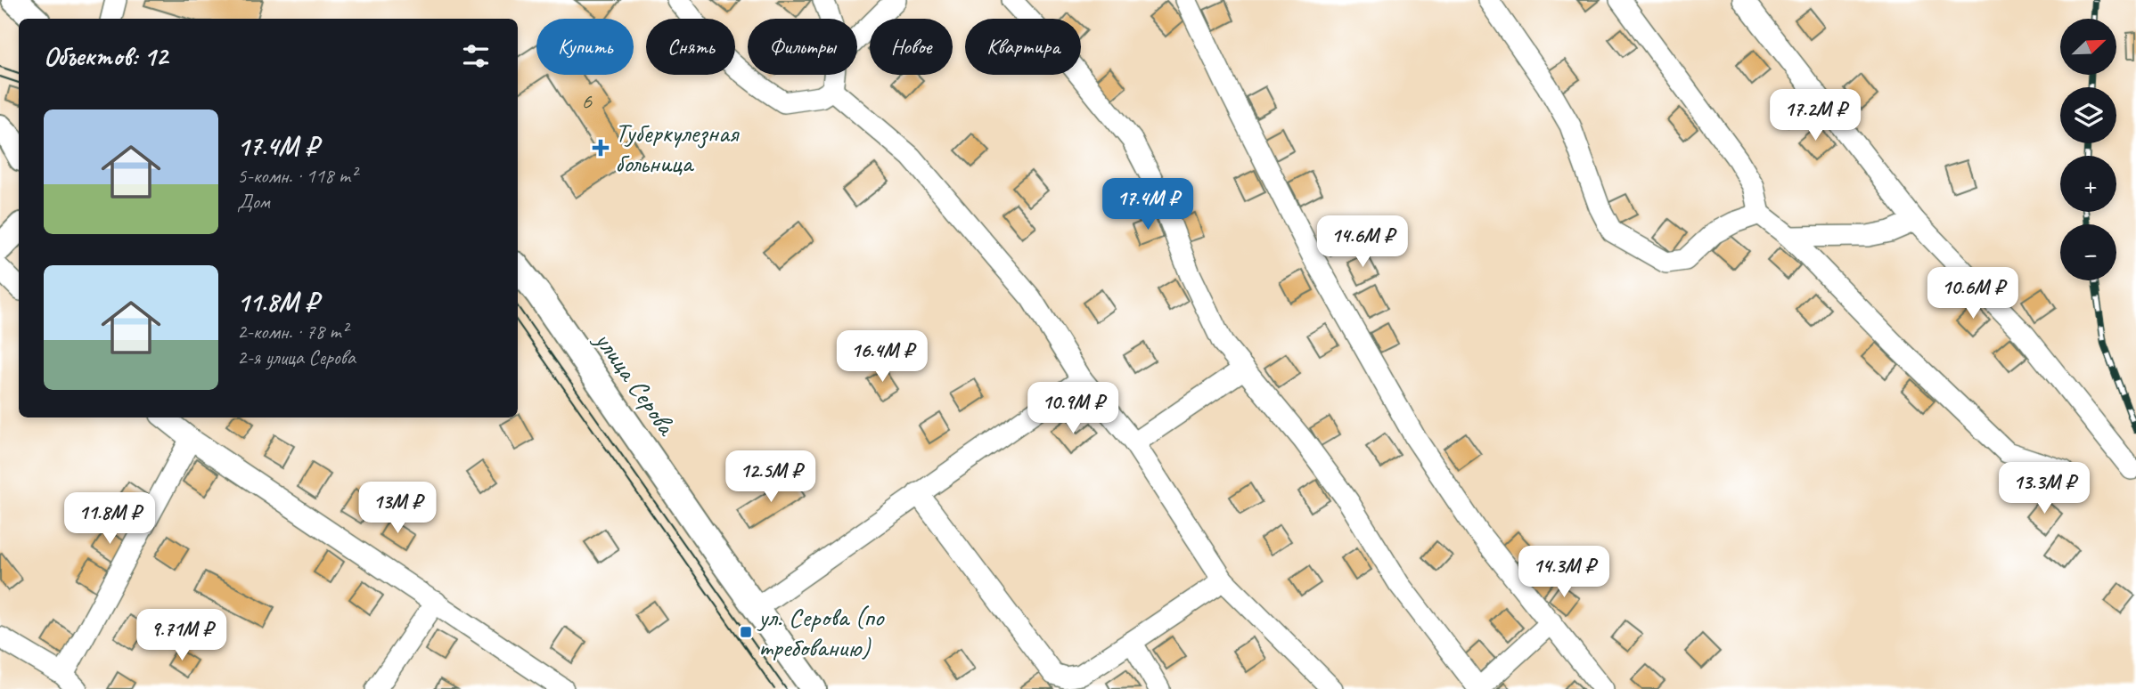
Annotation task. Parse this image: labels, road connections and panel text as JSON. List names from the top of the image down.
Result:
{
  "streets": {
    "main road": ["улица Серова"]
  },
  "places": {
    "health": ["Туберкулезная больница"],
    "transit": ["ул. Серова (по требованию)"]
  },
  "house_numbers": ["6"],
  "north": "top right",
  "page": {
    "map_buttons": ["+", "−"],
    "chip": [
      "Купить",
      "Снять",
      "Фильтры",
      "Новое",
      "Квартира"
    ],
    "heading": "Объектов: 12",
    "price": [
      "17.2M ₽",
      "17.4M ₽",
      "14.6M ₽",
      "10.6M ₽",
      "16.4M ₽",
      "10.9M ₽",
      "12.5M ₽",
      "13.3M ₽",
      "13M ₽",
      "11.8M ₽",
      "14.3M ₽",
      "9.71M ₽"
    ],
    "list": [
      {
        "name": "17.4M ₽",
        "note": "5-комн. · 118 m² · Дом"
      },
      {
        "name": "11.8M ₽",
        "note": "2-комн. · 78 m² · 2-я улица Серова"
      }
    ]
  }
}
